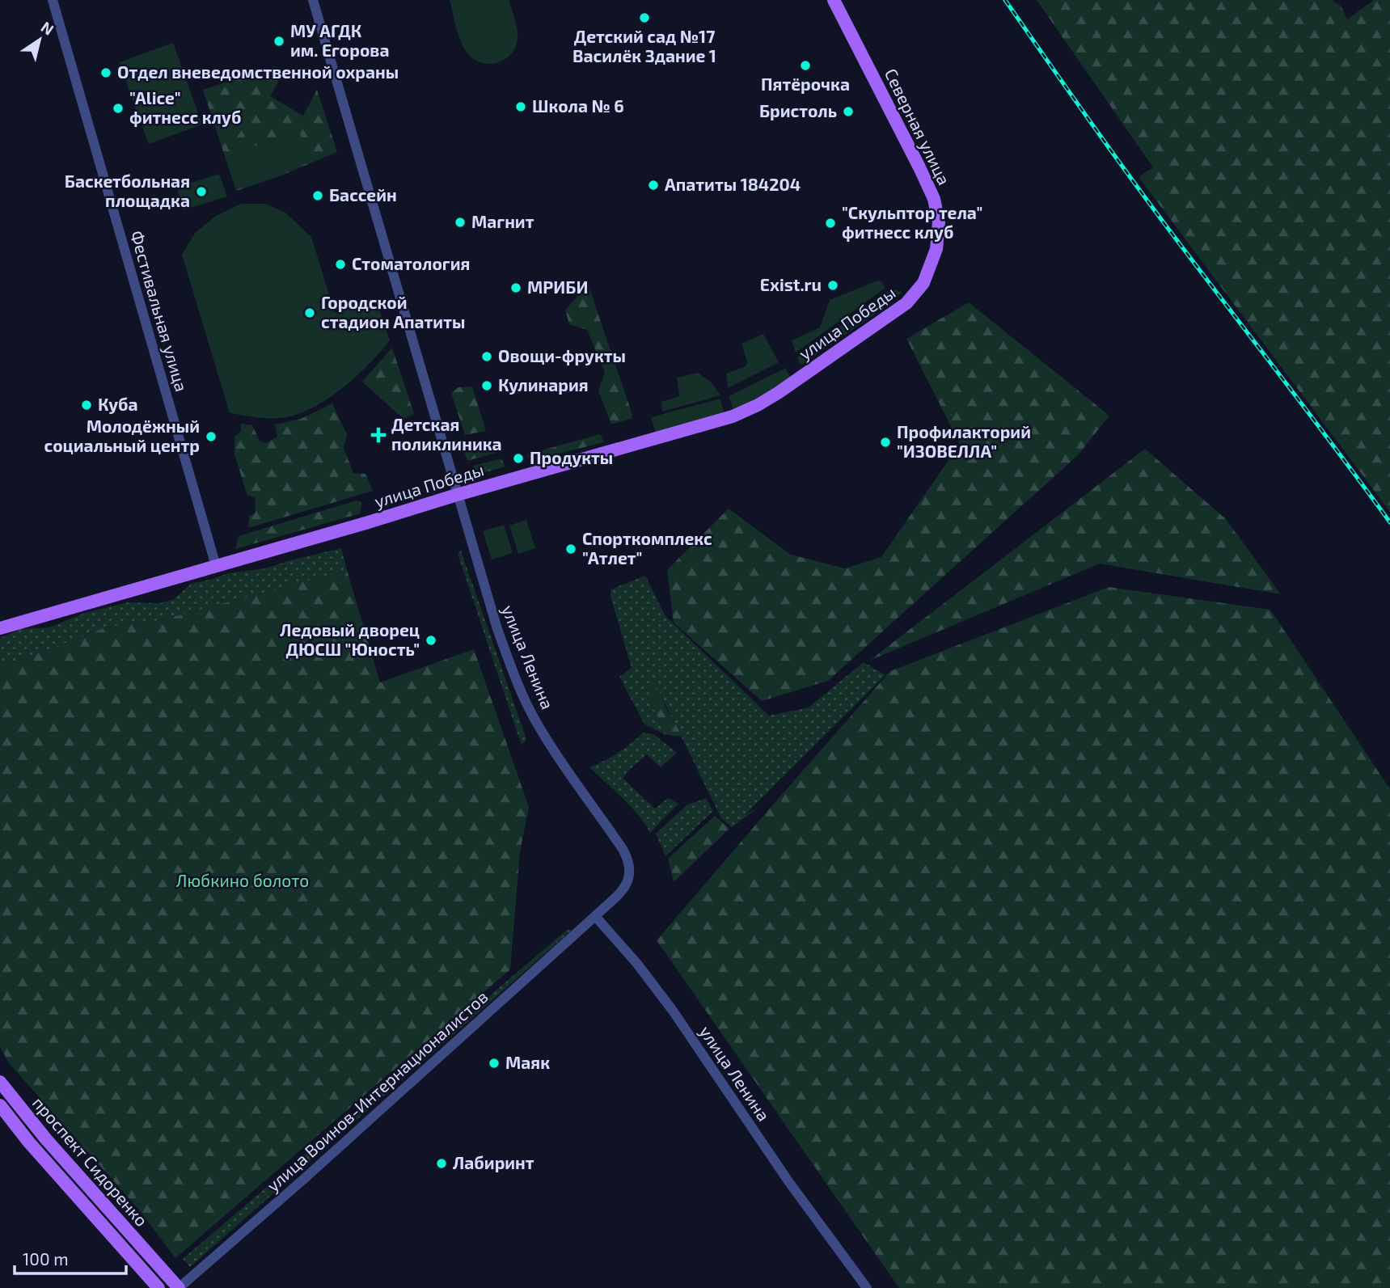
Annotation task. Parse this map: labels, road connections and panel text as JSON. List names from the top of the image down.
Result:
{
  "streets": {
    "main road": ["Северная улица", "улица Победы", "проспект Сидоренко"],
    "street": ["Фестивальная улица", "улица Ленина", "улица Воинов-Интернационалистов"]
  },
  "crossings": [
    ["Северная улица", "улица Победы"],
    ["Фестивальная улица", "улица Победы"],
    ["улица Победы", "улица Ленина"],
    ["улица Ленина", "улица Воинов-Интернационалистов"],
    ["улица Воинов-Интернационалистов", "проспект Сидоренко"]
  ],
  "parks": ["Любкино болото"],
  "places": {
    "other": [
      "Детский сад №17 Василёк Здание 1",
      "МУ АГДК им. Егорова",
      "Пятёрочка",
      "Отдел вневедомственной охраны",
      "Школа № 6",
      "\"Alice\" фитнесс клуб",
      "Бристоль",
      "Апатиты 184204",
      "Баскетбольная площадка",
      "Бассейн",
      "Магнит",
      "\"Скульптор тела\" фитнесс клуб",
      "Стоматология",
      "Exist.ru",
      "МРИБИ",
      "Городской стадион Апатиты",
      "Овощи-фрукты",
      "Кулинария",
      "Куба",
      "Молодёжный социальный центр",
      "Профилакторий \"ИЗОВЕЛЛА\"",
      "Продукты",
      "Спорткомплекс \"Атлет\"",
      "Ледовый дворец ДЮСШ \"Юность\"",
      "Маяк",
      "Лабиринт"
    ],
    "health": ["Детская поликлиника"]
  },
  "scale_bar": "100 m",
  "north": "top right"
}
